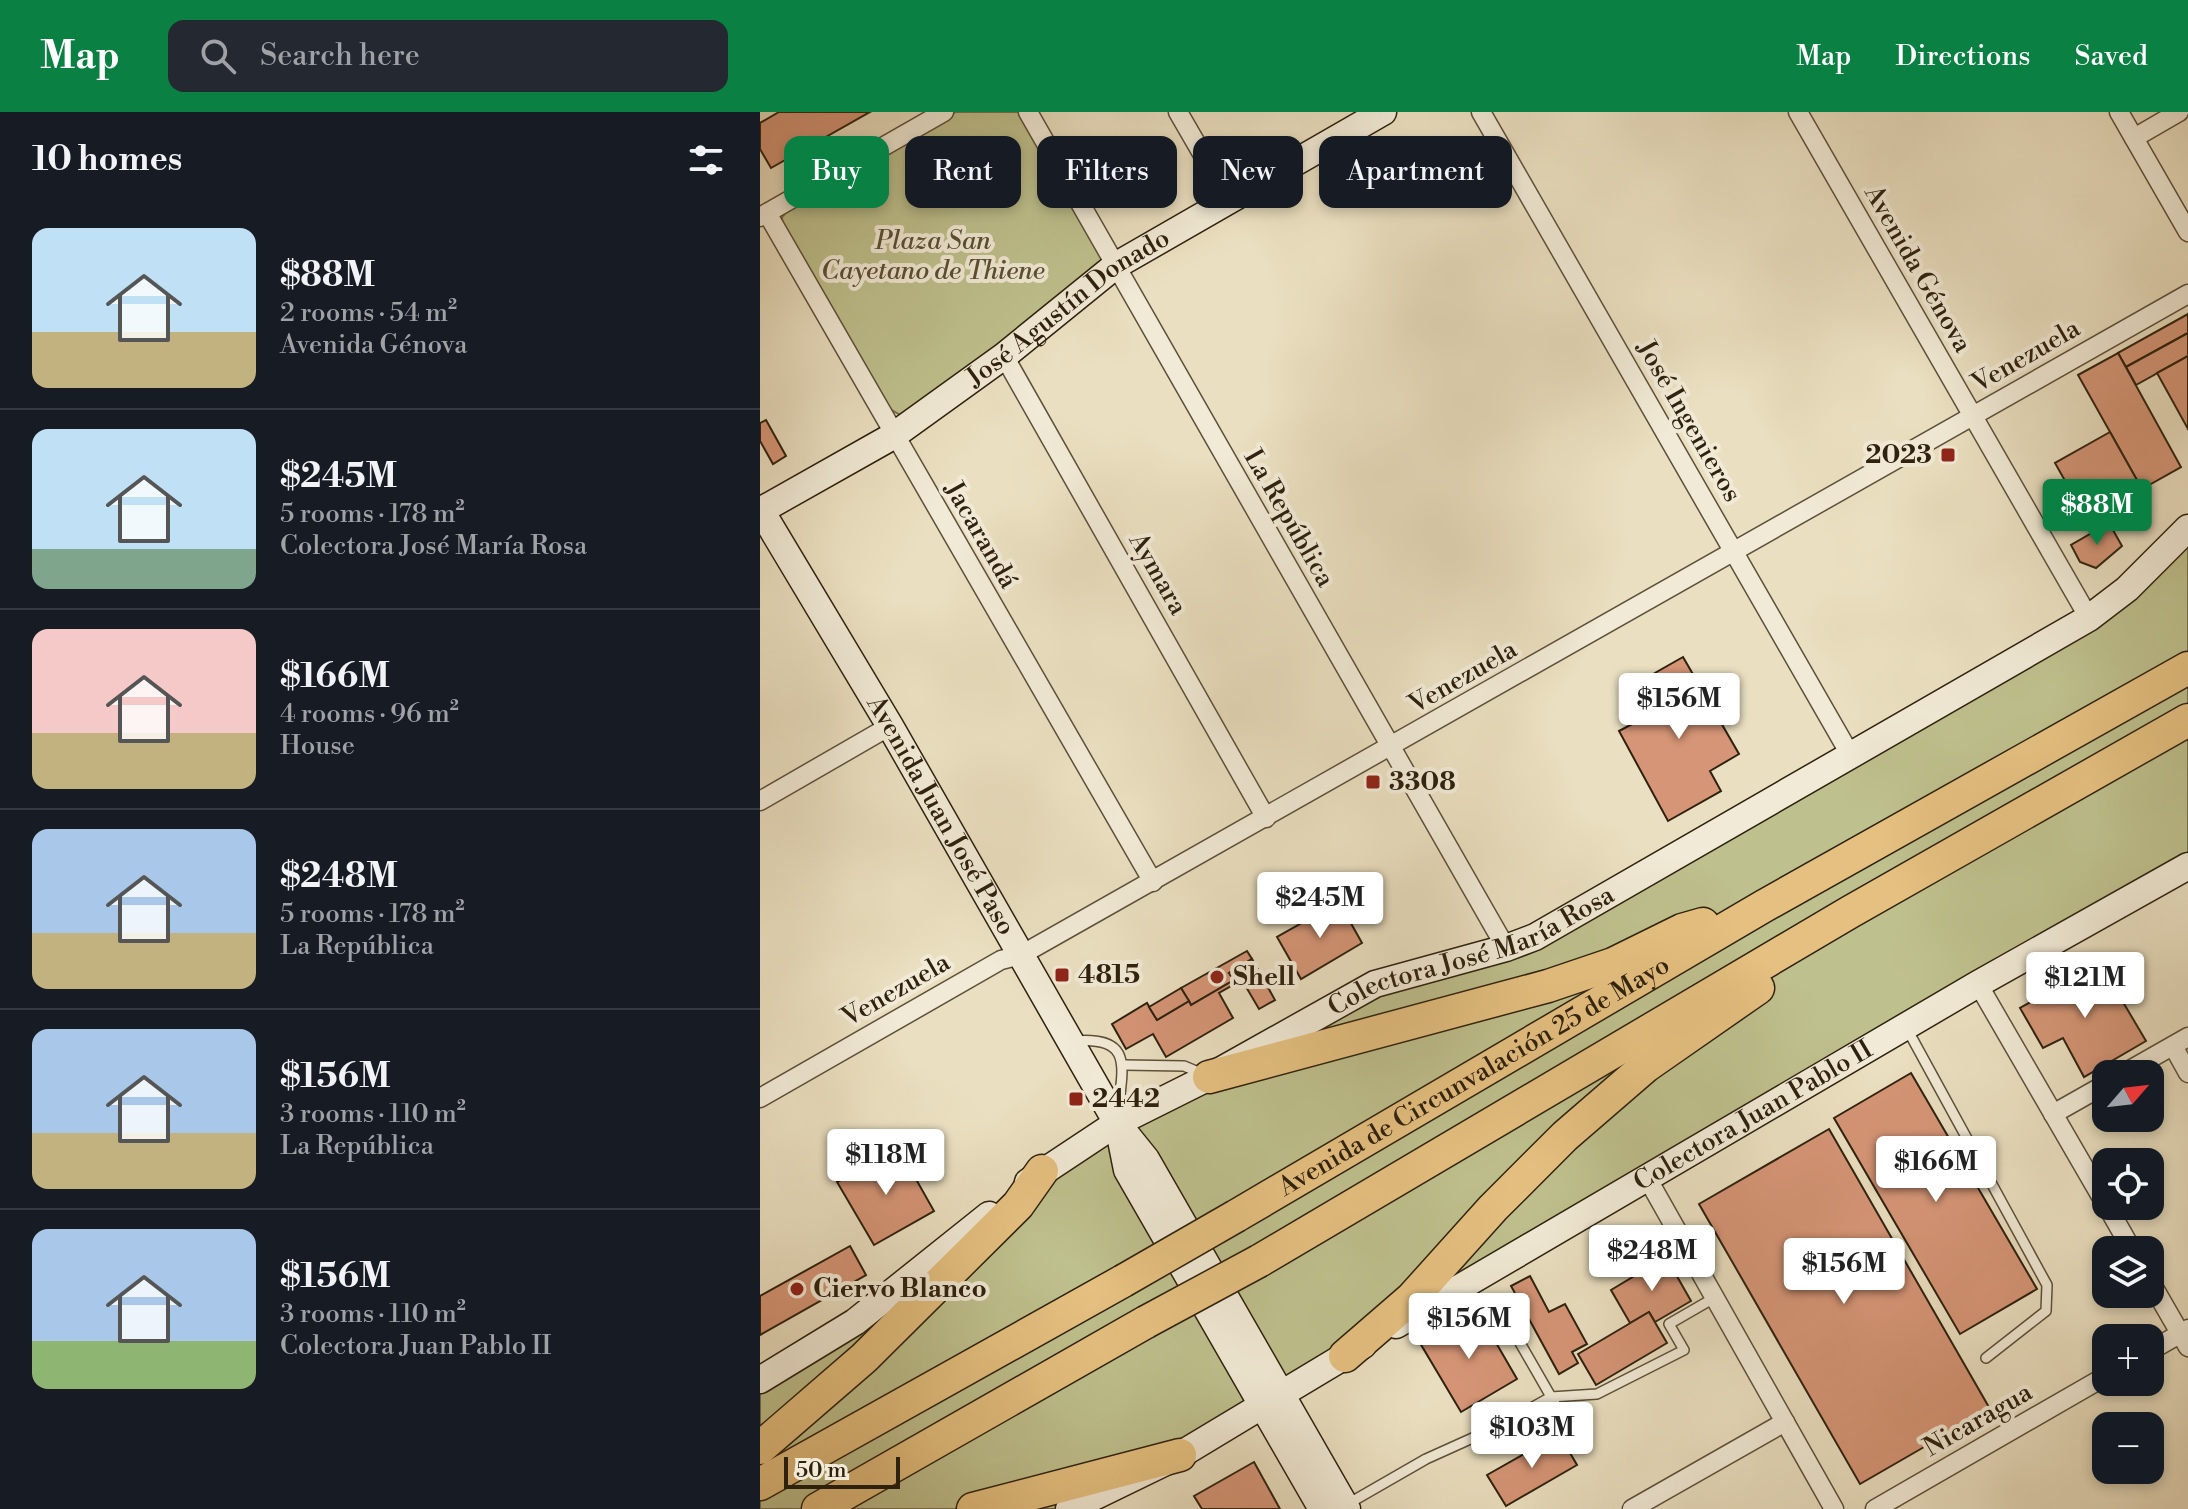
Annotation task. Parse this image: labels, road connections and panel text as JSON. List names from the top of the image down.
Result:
{
  "streets": {
    "highway": ["Avenida de Circunvalación 25 de Mayo"],
    "main road": [
      "José Agustín Donado",
      "Avenida Juan José Paso",
      "Colectora José María Rosa",
      "Colectora Juan Pablo II"
    ],
    "street": [
      "Avenida Génova",
      "Venezuela",
      "José Ingenieros",
      "La República",
      "Jacarandá",
      "Aymara",
      "Nicaragua"
    ]
  },
  "crossings": [
    ["Avenida Génova", "Venezuela"],
    ["Avenida Génova", "Colectora José María Rosa"],
    ["José Agustín Donado", "La República"],
    ["José Agustín Donado", "Jacarandá"],
    ["José Agustín Donado", "Aymara"],
    ["José Agustín Donado", "Avenida Juan José Paso"],
    ["Venezuela", "José Ingenieros"],
    ["Venezuela", "La República"],
    ["Venezuela", "Jacarandá"],
    ["Venezuela", "Aymara"],
    ["Venezuela", "Avenida Juan José Paso"],
    ["José Ingenieros", "Colectora José María Rosa"],
    ["La República", "Colectora José María Rosa"],
    ["Avenida Juan José Paso", "Colectora José María Rosa"],
    ["Avenida Juan José Paso", "Colectora Juan Pablo II"]
  ],
  "parks": ["Plaza San Cayetano de Thiene"],
  "places": {
    "transit": [
      "2023",
      "3308",
      "4815",
      "2442"
    ],
    "other": ["Shell", "Ciervo Blanco"]
  },
  "scale_bar": "50 m",
  "north": "top right",
  "page": {
    "header": "Map",
    "search": "Search here",
    "nav": ["Map", "Directions", "Saved"],
    "heading": "10 homes",
    "chip": [
      "Buy",
      "Rent",
      "Filters",
      "New",
      "Apartment"
    ],
    "list": [
      {
        "name": "$88M",
        "note": "2 rooms · 54 m² · Avenida Génova"
      },
      {
        "name": "$245M",
        "note": "5 rooms · 178 m² · Colectora José María Rosa"
      },
      {
        "name": "$166M",
        "note": "4 rooms · 96 m² · House"
      },
      {
        "name": "$248M",
        "note": "5 rooms · 178 m² · La República"
      },
      {
        "name": "$156M",
        "note": "3 rooms · 110 m² · La República"
      },
      {
        "name": "$156M",
        "note": "3 rooms · 110 m² · Colectora Juan Pablo II"
      }
    ],
    "price": [
      "$88M",
      "$156M",
      "$245M",
      "$121M",
      "$118M",
      "$166M",
      "$248M",
      "$156M",
      "$156M",
      "$103M"
    ],
    "map_buttons": ["+", "−"],
    "scale": "50 m"
  }
}
